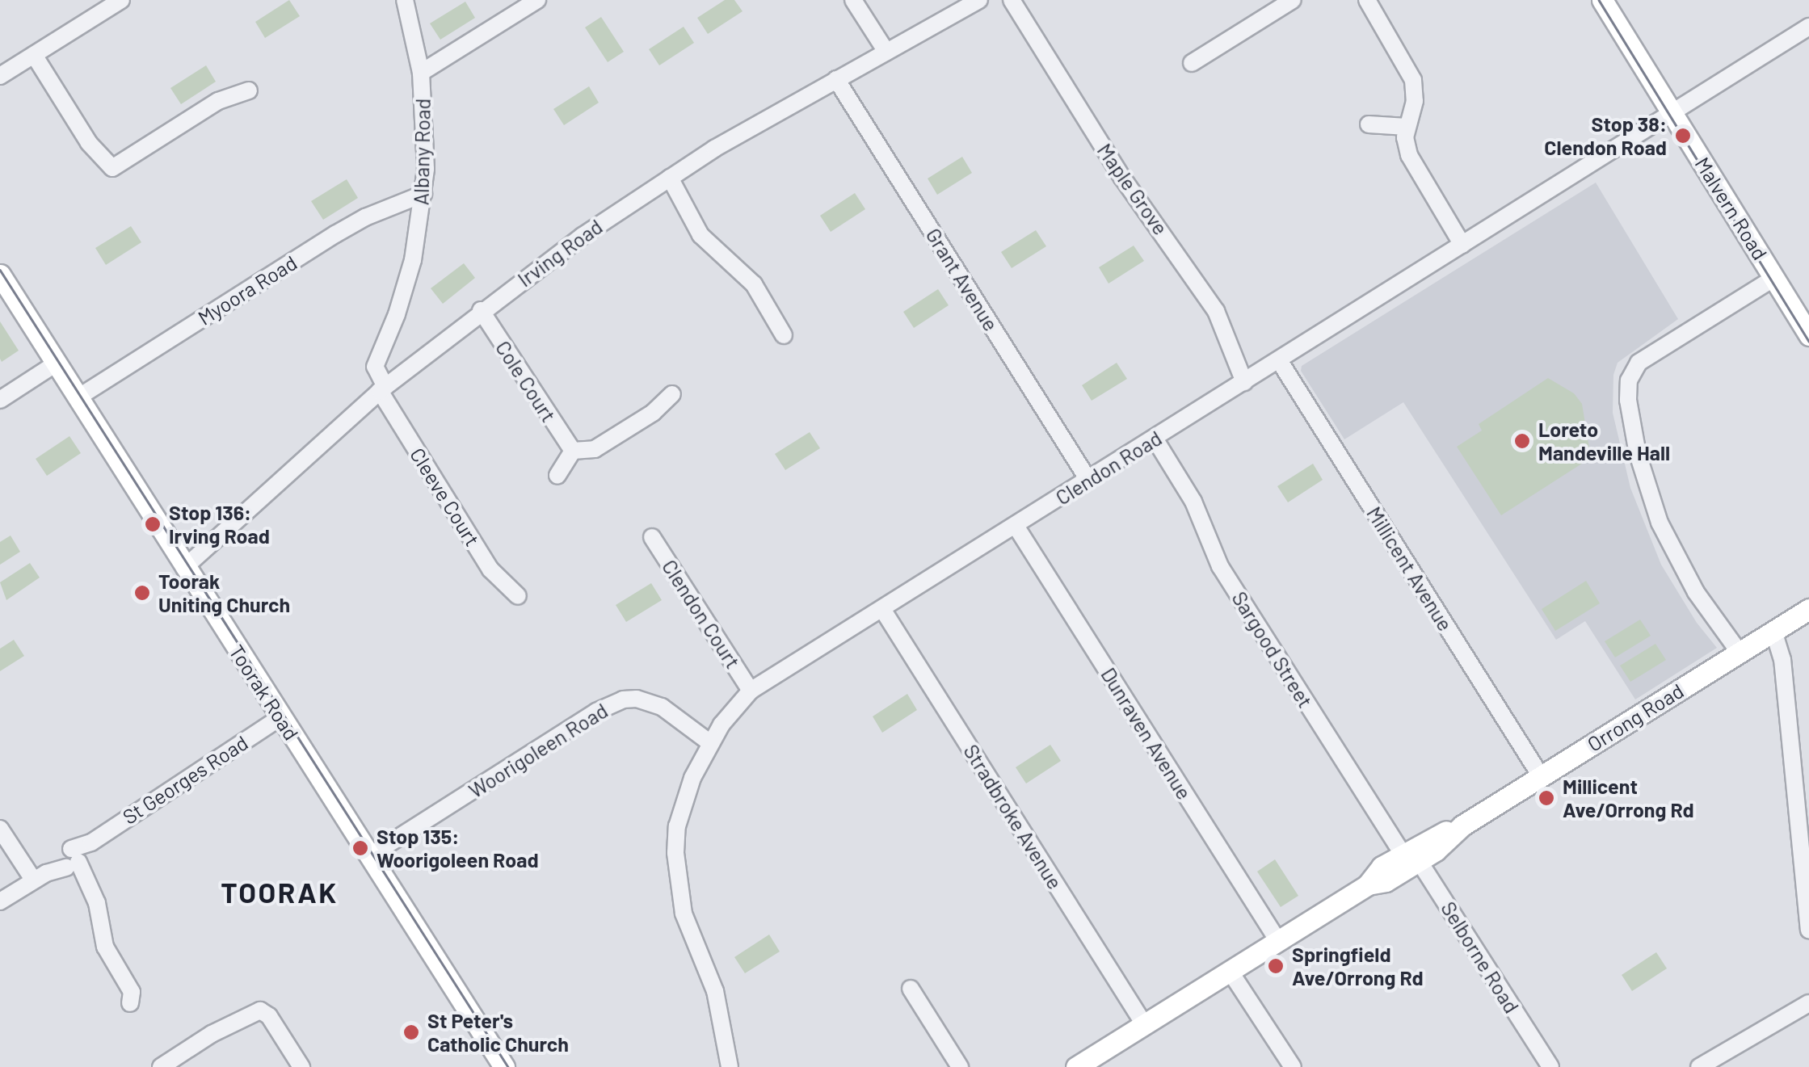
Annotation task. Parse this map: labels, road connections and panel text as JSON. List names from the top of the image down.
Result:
{
  "streets": {
    "main road": ["Malvern Road", "Toorak Road", "Orrong Road"],
    "street": [
      "Albany Road",
      "Maple Grove",
      "Irving Road",
      "Grant Avenue",
      "Myoora Road",
      "Cole Court",
      "Clendon Road",
      "Cleeve Court",
      "Millicent Avenue",
      "Clendon Court",
      "Sargood Street",
      "Dunraven Avenue",
      "Woorigoleen Road",
      "St Georges Road",
      "Stradbroke Avenue",
      "Selborne Road"
    ]
  },
  "crossings": [
    ["Albany Road", "Irving Road"],
    ["Albany Road", "Myoora Road"],
    ["Albany Road", "Cleeve Court"],
    ["Maple Grove", "Clendon Road"],
    ["Malvern Road", "Clendon Road"],
    ["Irving Road", "Grant Avenue"],
    ["Irving Road", "Cole Court"],
    ["Irving Road", "Cleeve Court"],
    ["Irving Road", "Toorak Road"],
    ["Grant Avenue", "Clendon Road"],
    ["Myoora Road", "Toorak Road"],
    ["Clendon Road", "Millicent Avenue"],
    ["Clendon Road", "Clendon Court"],
    ["Clendon Road", "Sargood Street"],
    ["Clendon Road", "Dunraven Avenue"],
    ["Clendon Road", "Woorigoleen Road"],
    ["Clendon Road", "Stradbroke Avenue"],
    ["Millicent Avenue", "Orrong Road"],
    ["Sargood Street", "Orrong Road"],
    ["Sargood Street", "Selborne Road"],
    ["Toorak Road", "Woorigoleen Road"],
    ["Toorak Road", "St Georges Road"],
    ["Orrong Road", "Dunraven Avenue"],
    ["Orrong Road", "Stradbroke Avenue"],
    ["Orrong Road", "Selborne Road"]
  ],
  "districts": ["TOORAK"],
  "places": [
    "Stop 38: Clendon Road",
    "Loreto Mandeville Hall",
    "Stop 136: Irving Road",
    "Toorak Uniting Church",
    "Millicent Ave/Orrong Rd",
    "Stop 135: Woorigoleen Road",
    "Springfield Ave/Orrong Rd",
    "St Peter's Catholic Church"
  ]
}
